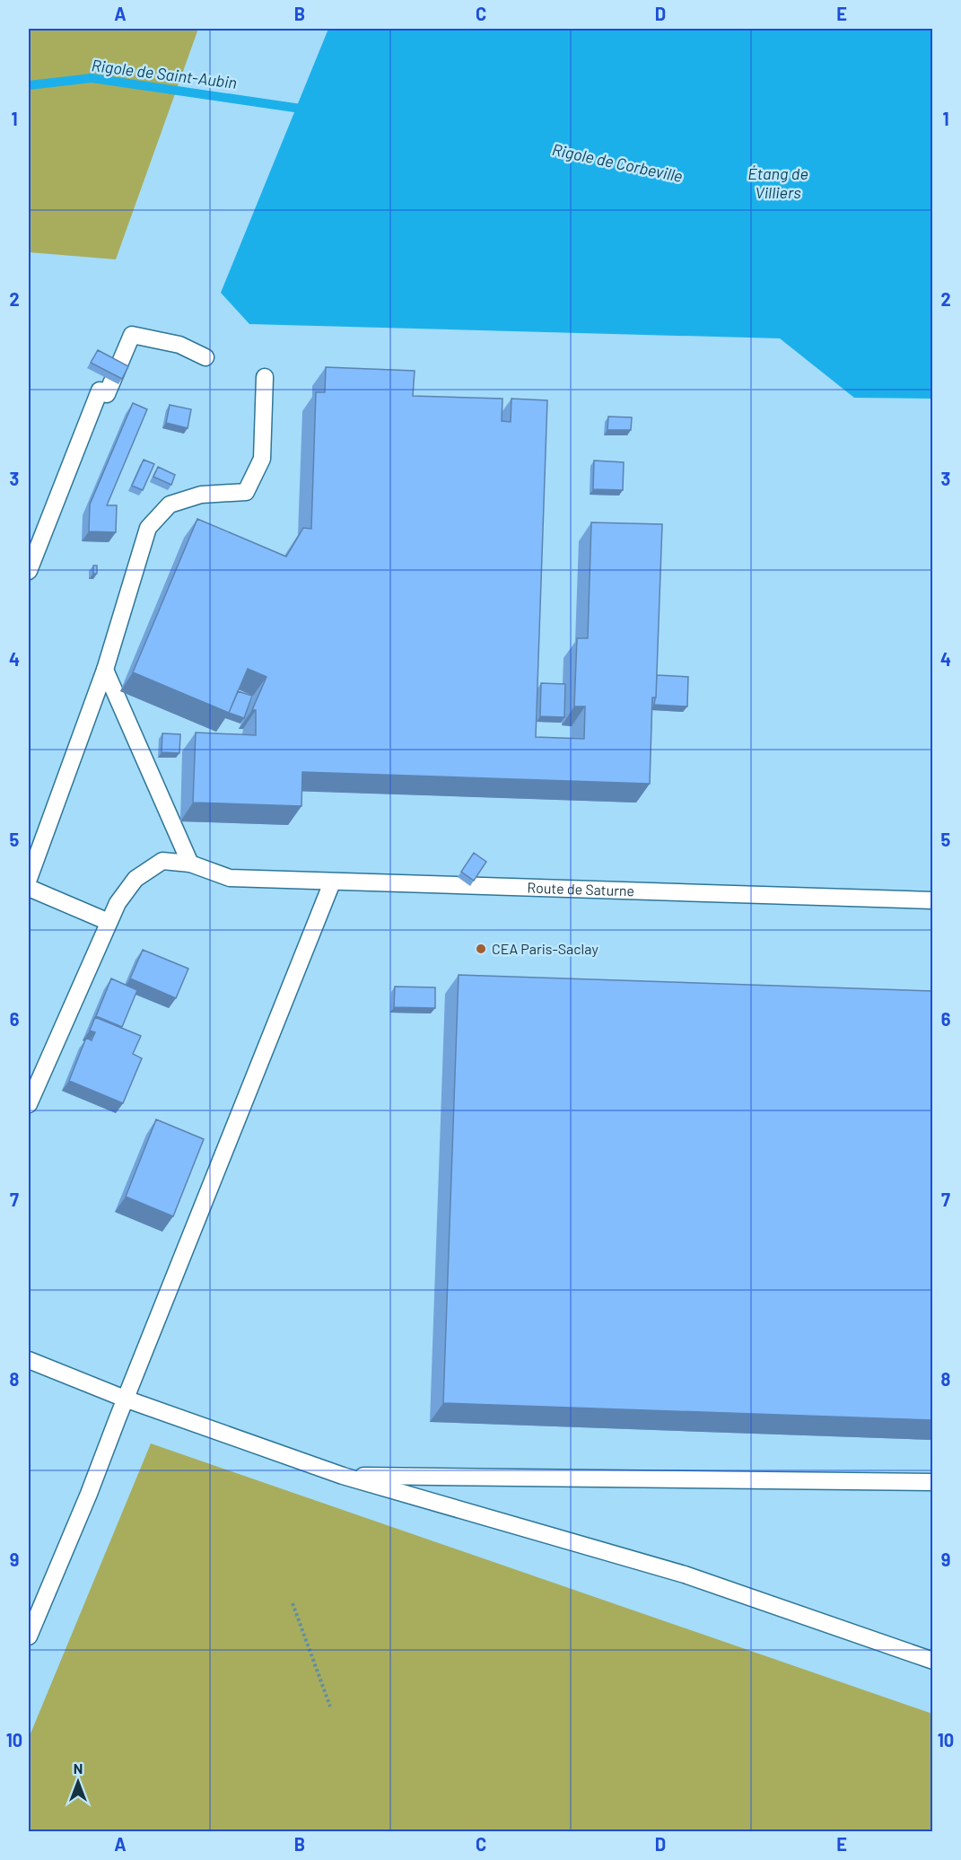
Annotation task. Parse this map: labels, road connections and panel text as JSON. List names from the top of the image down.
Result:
{
  "streets": {
    "lane": ["Route de Saturne"]
  },
  "water": ["Rigole de Saint-Aubin", "Rigole de Corbeville", "Étang de Villiers"],
  "places": ["CEA Paris-Saclay"],
  "north": "top",
  "grid": {
    "columns": [
      "A",
      "B",
      "C",
      "D",
      "E"
    ],
    "rows": [
      "1",
      "2",
      "3",
      "4",
      "5",
      "6",
      "7",
      "8",
      "9",
      "10"
    ]
  }
}
